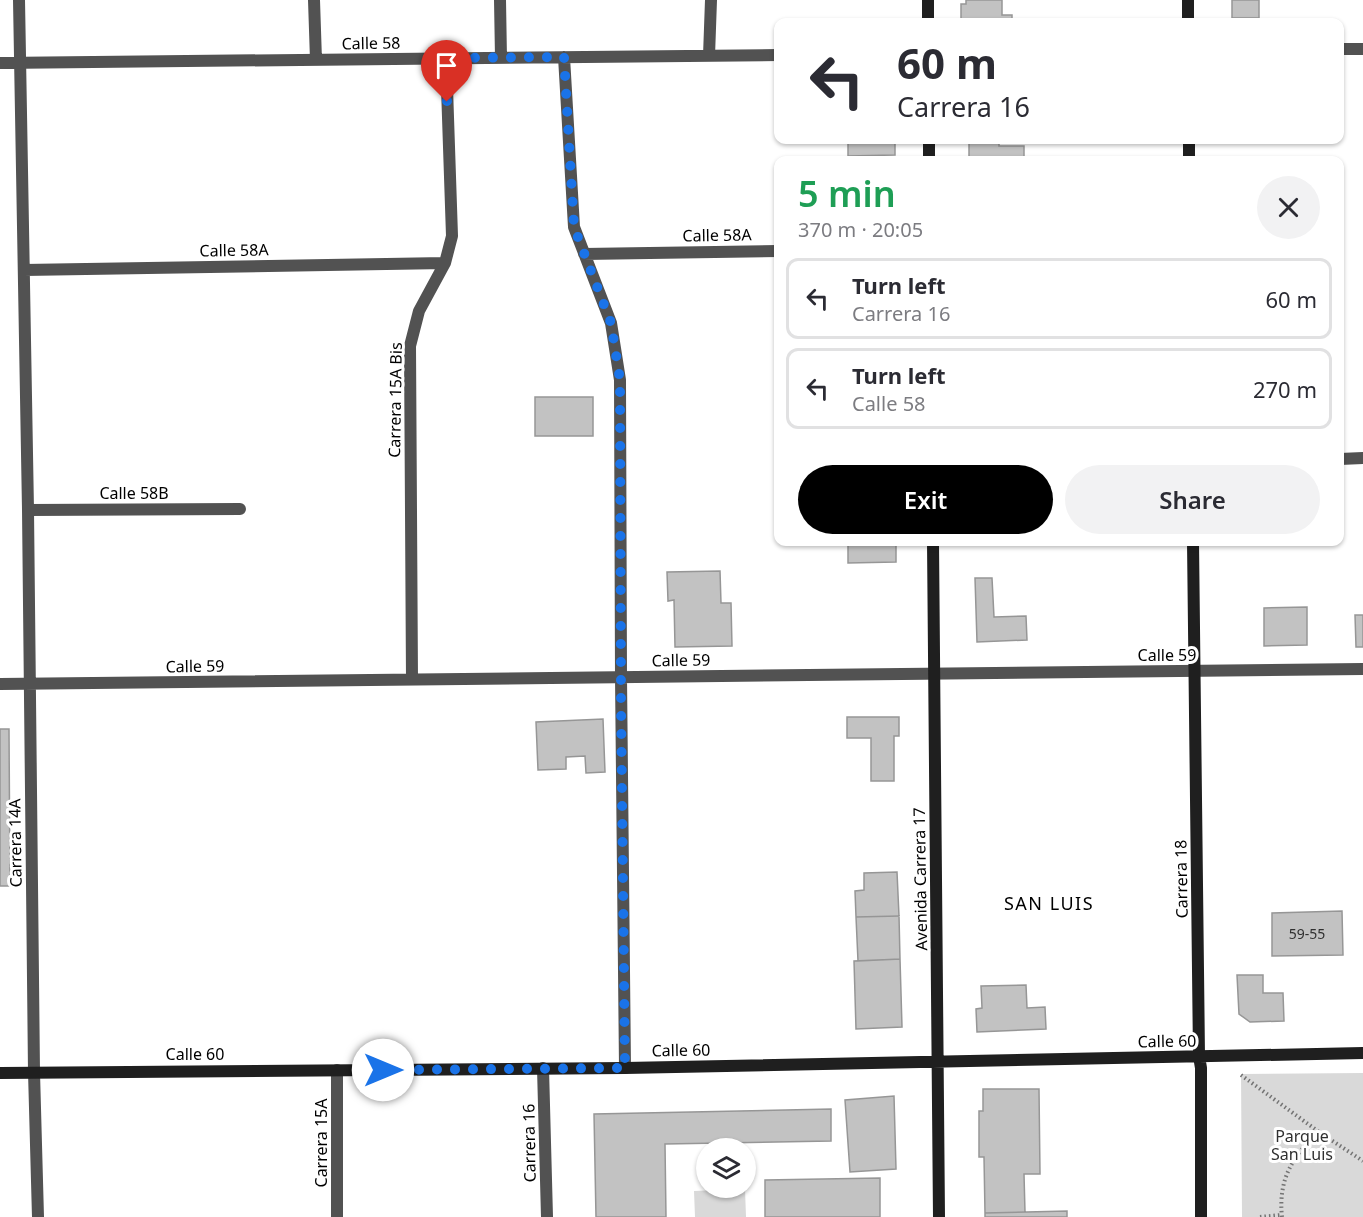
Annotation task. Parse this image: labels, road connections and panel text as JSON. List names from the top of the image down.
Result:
{
  "streets": {
    "street": [
      "Calle 58",
      "Calle 58A",
      "Carrera 15A Bis",
      "Calle 58B",
      "Calle 59",
      "Carrera 14A",
      "Avenida Carrera 17",
      "Carrera 18",
      "Calle 60",
      "Carrera 15A",
      "Carrera 16"
    ]
  },
  "crossings": [
    ["Calle 58", "Carrera 15A Bis"],
    ["Calle 58", "Carrera 14A"],
    ["Calle 58A", "Carrera 15A Bis"],
    ["Calle 58A", "Carrera 14A"],
    ["Carrera 15A Bis", "Calle 59"],
    ["Calle 58B", "Carrera 14A"],
    ["Calle 59", "Carrera 14A"],
    ["Calle 59", "Avenida Carrera 17"],
    ["Calle 59", "Carrera 18"],
    ["Carrera 14A", "Calle 60"],
    ["Avenida Carrera 17", "Calle 60"],
    ["Carrera 18", "Calle 60"],
    ["Calle 60", "Carrera 15A"],
    ["Calle 60", "Carrera 16"]
  ],
  "districts": ["SAN LUIS"],
  "parks": ["Parque San Luis"],
  "house_numbers": ["59-55"],
  "page": {
    "turn": ["60 m", "Carrera 16"],
    "heading": ["5 min", "370 m · 20:05"],
    "list": [
      {
        "name": "Turn left",
        "note": "Carrera 16",
        "value": "60 m"
      },
      {
        "name": "Turn left",
        "note": "Calle 58",
        "value": "270 m"
      }
    ],
    "buttons": ["Exit", "Share"]
  }
}
